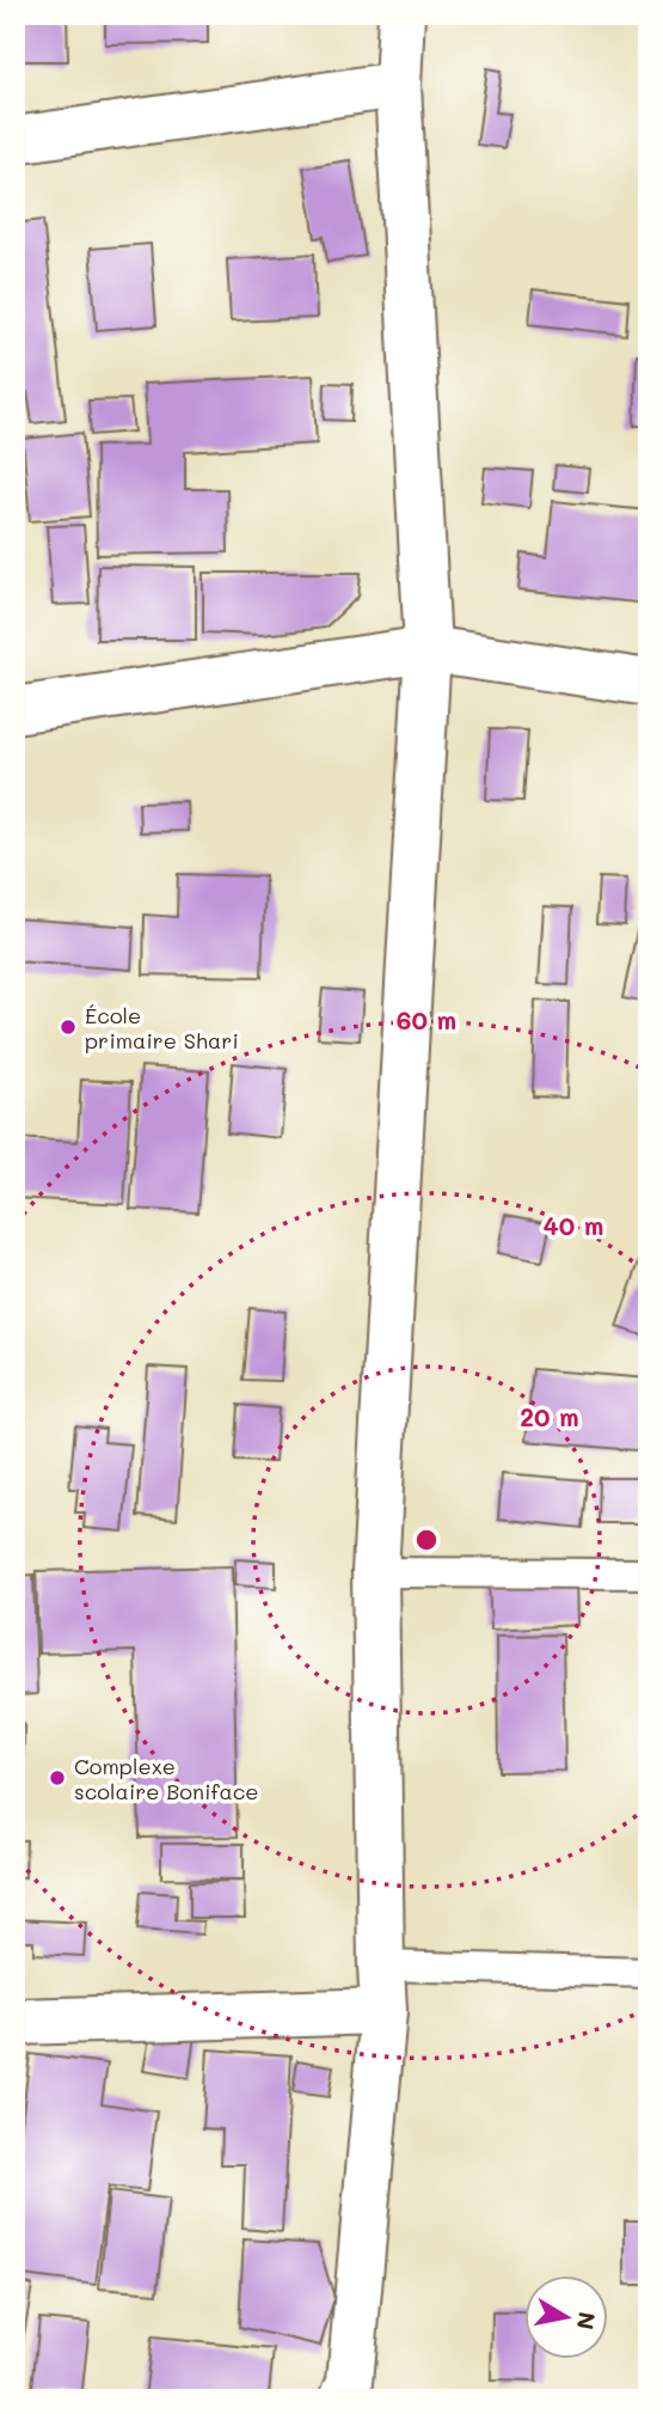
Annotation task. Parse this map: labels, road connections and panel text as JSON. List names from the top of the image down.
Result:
{
  "places": ["École primaire Shari", "Complexe scolaire Boniface"],
  "north": "right",
  "rings": ["60 m", "40 m", "20 m"]
}
